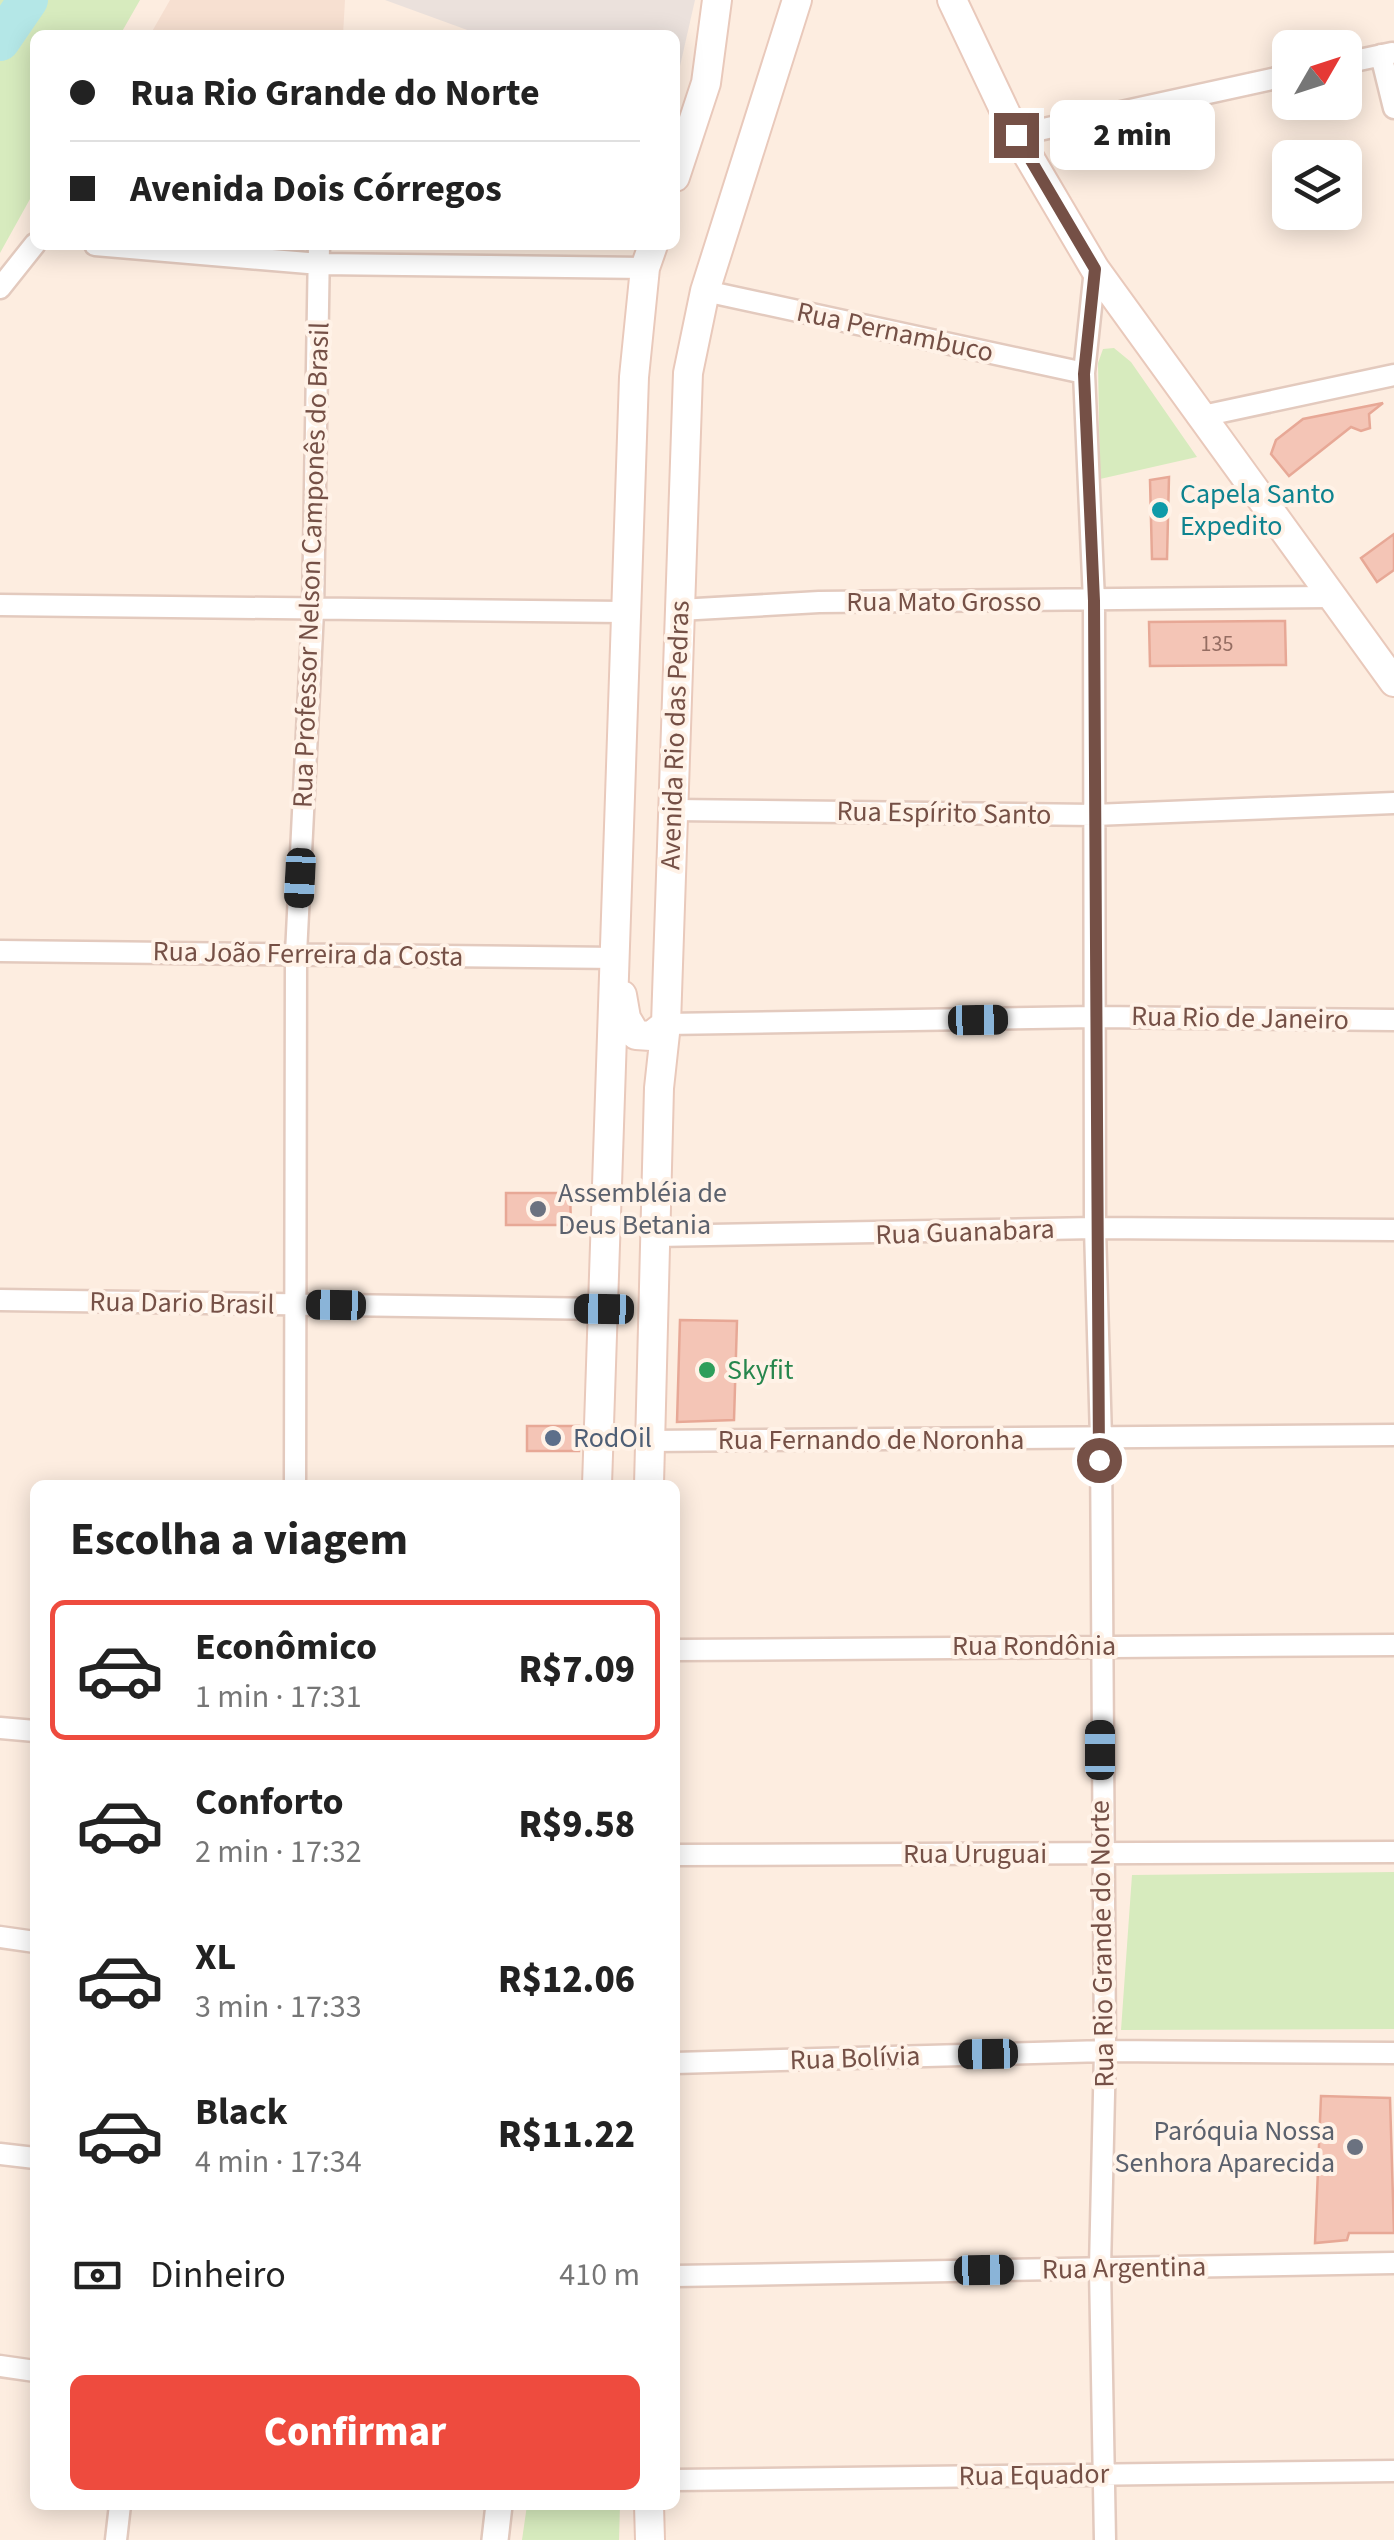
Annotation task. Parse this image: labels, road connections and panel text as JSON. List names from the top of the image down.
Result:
{
  "streets": {
    "main road": ["Avenida Rio das Pedras"],
    "street": [
      "Rua Pernambuco",
      "Rua Professor Nelson Camponês do Brasil",
      "Rua Mato Grosso",
      "Rua Espírito Santo",
      "Rua João Ferreira da Costa",
      "Rua Rio de Janeiro",
      "Rua Guanabara",
      "Rua Dario Brasil",
      "Rua Fernando de Noronha",
      "Rua Rondônia",
      "Rua Uruguai",
      "Rua Rio Grande do Norte",
      "Rua Bolívia",
      "Rua Argentina",
      "Rua Equador"
    ]
  },
  "crossings": [
    ["Rua Pernambuco", "Avenida Rio das Pedras"],
    ["Rua Pernambuco", "Rua Rio Grande do Norte"],
    ["Rua Professor Nelson Camponês do Brasil", "Rua João Ferreira da Costa"],
    ["Rua Professor Nelson Camponês do Brasil", "Rua Dario Brasil"],
    ["Rua Mato Grosso", "Avenida Rio das Pedras"],
    ["Rua Mato Grosso", "Rua Rio Grande do Norte"],
    ["Avenida Rio das Pedras", "Rua Espírito Santo"],
    ["Avenida Rio das Pedras", "Rua João Ferreira da Costa"],
    ["Avenida Rio das Pedras", "Rua Rio de Janeiro"],
    ["Avenida Rio das Pedras", "Rua Guanabara"],
    ["Avenida Rio das Pedras", "Rua Dario Brasil"],
    ["Avenida Rio das Pedras", "Rua Fernando de Noronha"],
    ["Rua Espírito Santo", "Rua Rio Grande do Norte"],
    ["Rua Rio de Janeiro", "Rua Rio Grande do Norte"],
    ["Rua Guanabara", "Rua Rio Grande do Norte"],
    ["Rua Fernando de Noronha", "Rua Rio Grande do Norte"],
    ["Rua Rondônia", "Rua Rio Grande do Norte"],
    ["Rua Uruguai", "Rua Rio Grande do Norte"],
    ["Rua Rio Grande do Norte", "Rua Bolívia"],
    ["Rua Rio Grande do Norte", "Rua Argentina"],
    ["Rua Rio Grande do Norte", "Rua Equador"]
  ],
  "places": [
    "Capela Santo Expedito",
    "Assembléia de Deus Betania",
    "Skyfit",
    "RodOil",
    "Paróquia Nossa Senhora Aparecida"
  ],
  "house_numbers": ["135"],
  "north": "top right",
  "page": {
    "banner": ["Rua Rio Grande do Norte", "Avenida Dois Córregos"],
    "bubble": "2 min",
    "heading": "Escolha a viagem",
    "list": [
      {
        "name": "Econômico",
        "note": "1 min · 17:31",
        "value": "R$7.09"
      },
      {
        "name": "Conforto",
        "note": "2 min · 17:32",
        "value": "R$9.58"
      },
      {
        "name": "XL",
        "note": "3 min · 17:33",
        "value": "R$12.06"
      },
      {
        "name": "Black",
        "note": "4 min · 17:34",
        "value": "R$11.22"
      }
    ],
    "pay": ["Dinheiro", "410 m"],
    "buttons": "Confirmar"
  }
}
